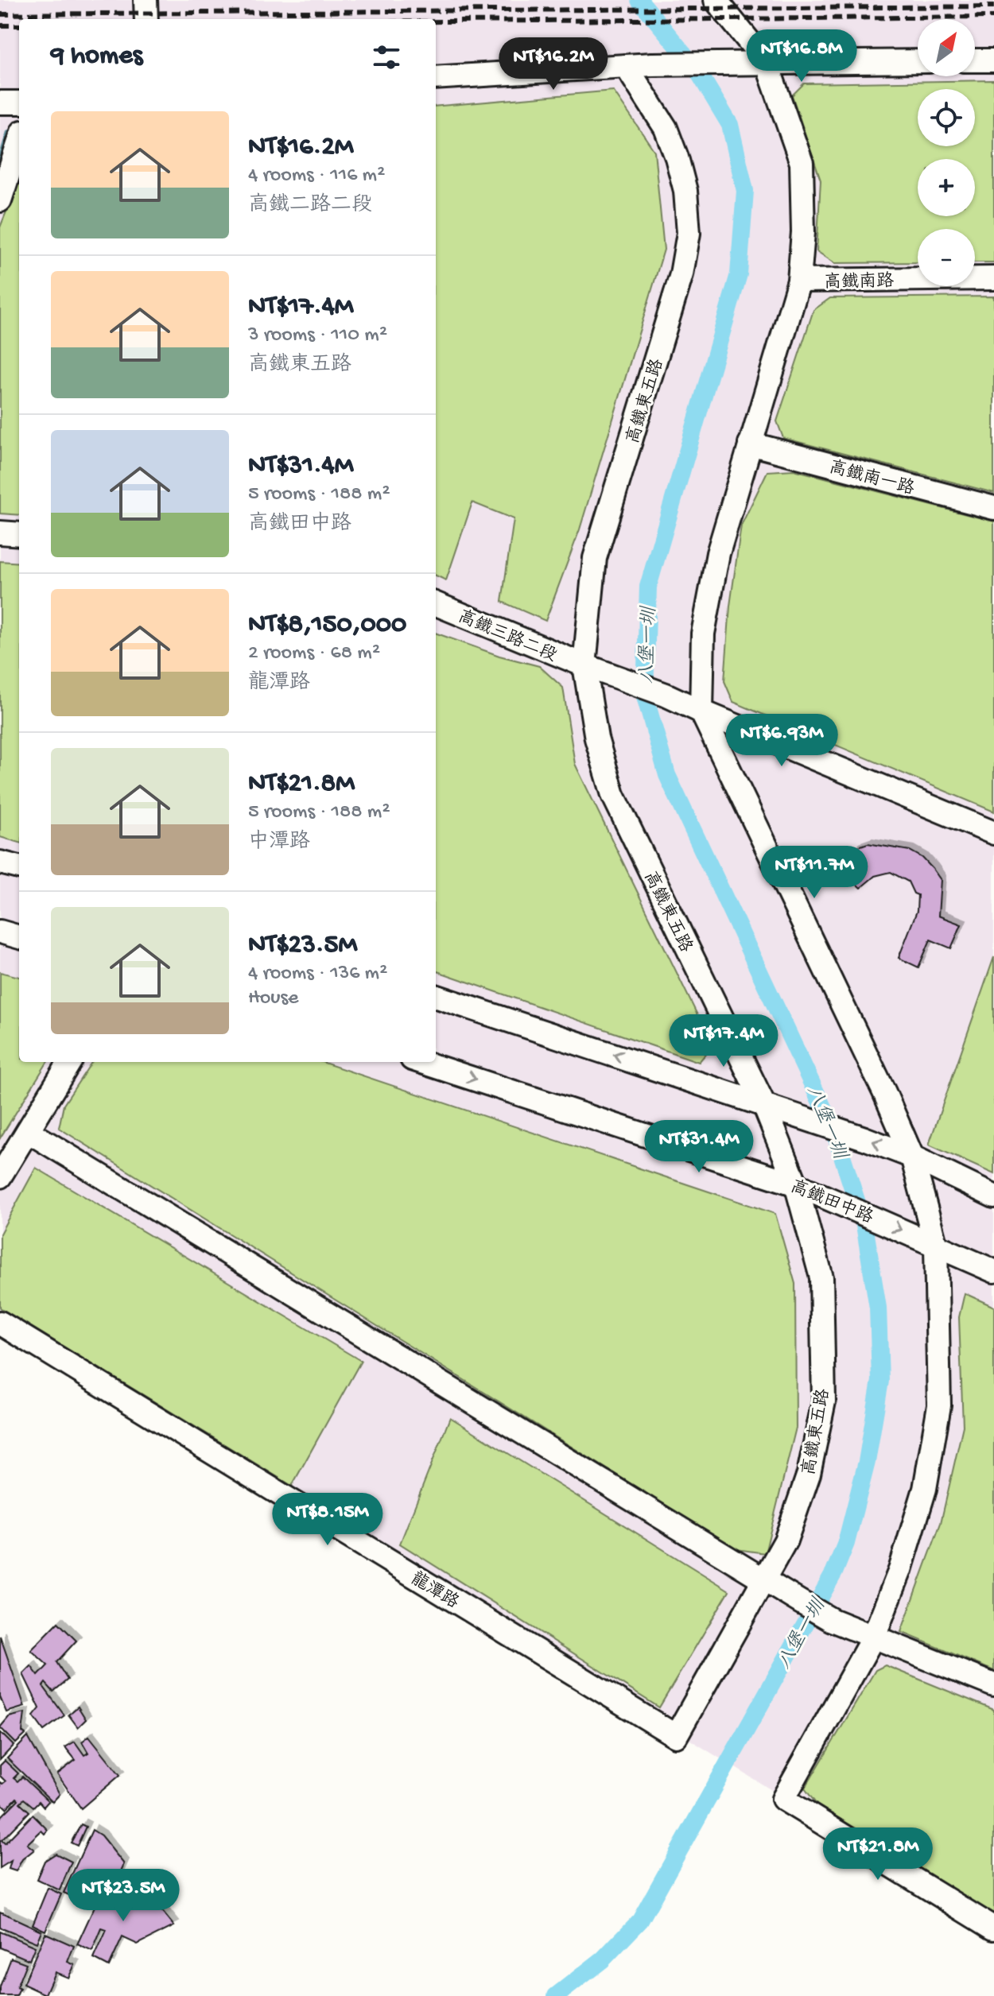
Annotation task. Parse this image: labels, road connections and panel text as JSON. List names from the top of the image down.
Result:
{
  "streets": {
    "street": [
      "高鐵南路",
      "高鐵東五路",
      "高鐵南一路",
      "高鐵三路二段",
      "高鐵田中路",
      "龍潭路"
    ]
  },
  "crossings": [
    ["高鐵東五路", "高鐵三路二段"],
    ["高鐵東五路", "高鐵田中路"],
    ["高鐵東五路", "龍潭路"]
  ],
  "water": ["八堡一圳"],
  "north": "top right",
  "page": {
    "map_buttons": ["+", "−"],
    "heading": "9 homes",
    "price": [
      "NT$16.8M",
      "NT$16.2M",
      "NT$6.93M",
      "NT$11.7M",
      "NT$17.4M",
      "NT$31.4M",
      "NT$8.15M",
      "NT$21.8M",
      "NT$23.5M"
    ],
    "list": [
      {
        "name": "NT$16.2M",
        "note": "4 rooms · 116 m² · 高鐵二路二段"
      },
      {
        "name": "NT$17.4M",
        "note": "3 rooms · 110 m² · 高鐵東五路"
      },
      {
        "name": "NT$31.4M",
        "note": "5 rooms · 188 m² · 高鐵田中路"
      },
      {
        "name": "NT$8,150,000",
        "note": "2 rooms · 68 m² · 龍潭路"
      },
      {
        "name": "NT$21.8M",
        "note": "5 rooms · 188 m² · 中潭路"
      },
      {
        "name": "NT$23.5M",
        "note": "4 rooms · 136 m² · House"
      }
    ]
  }
}
